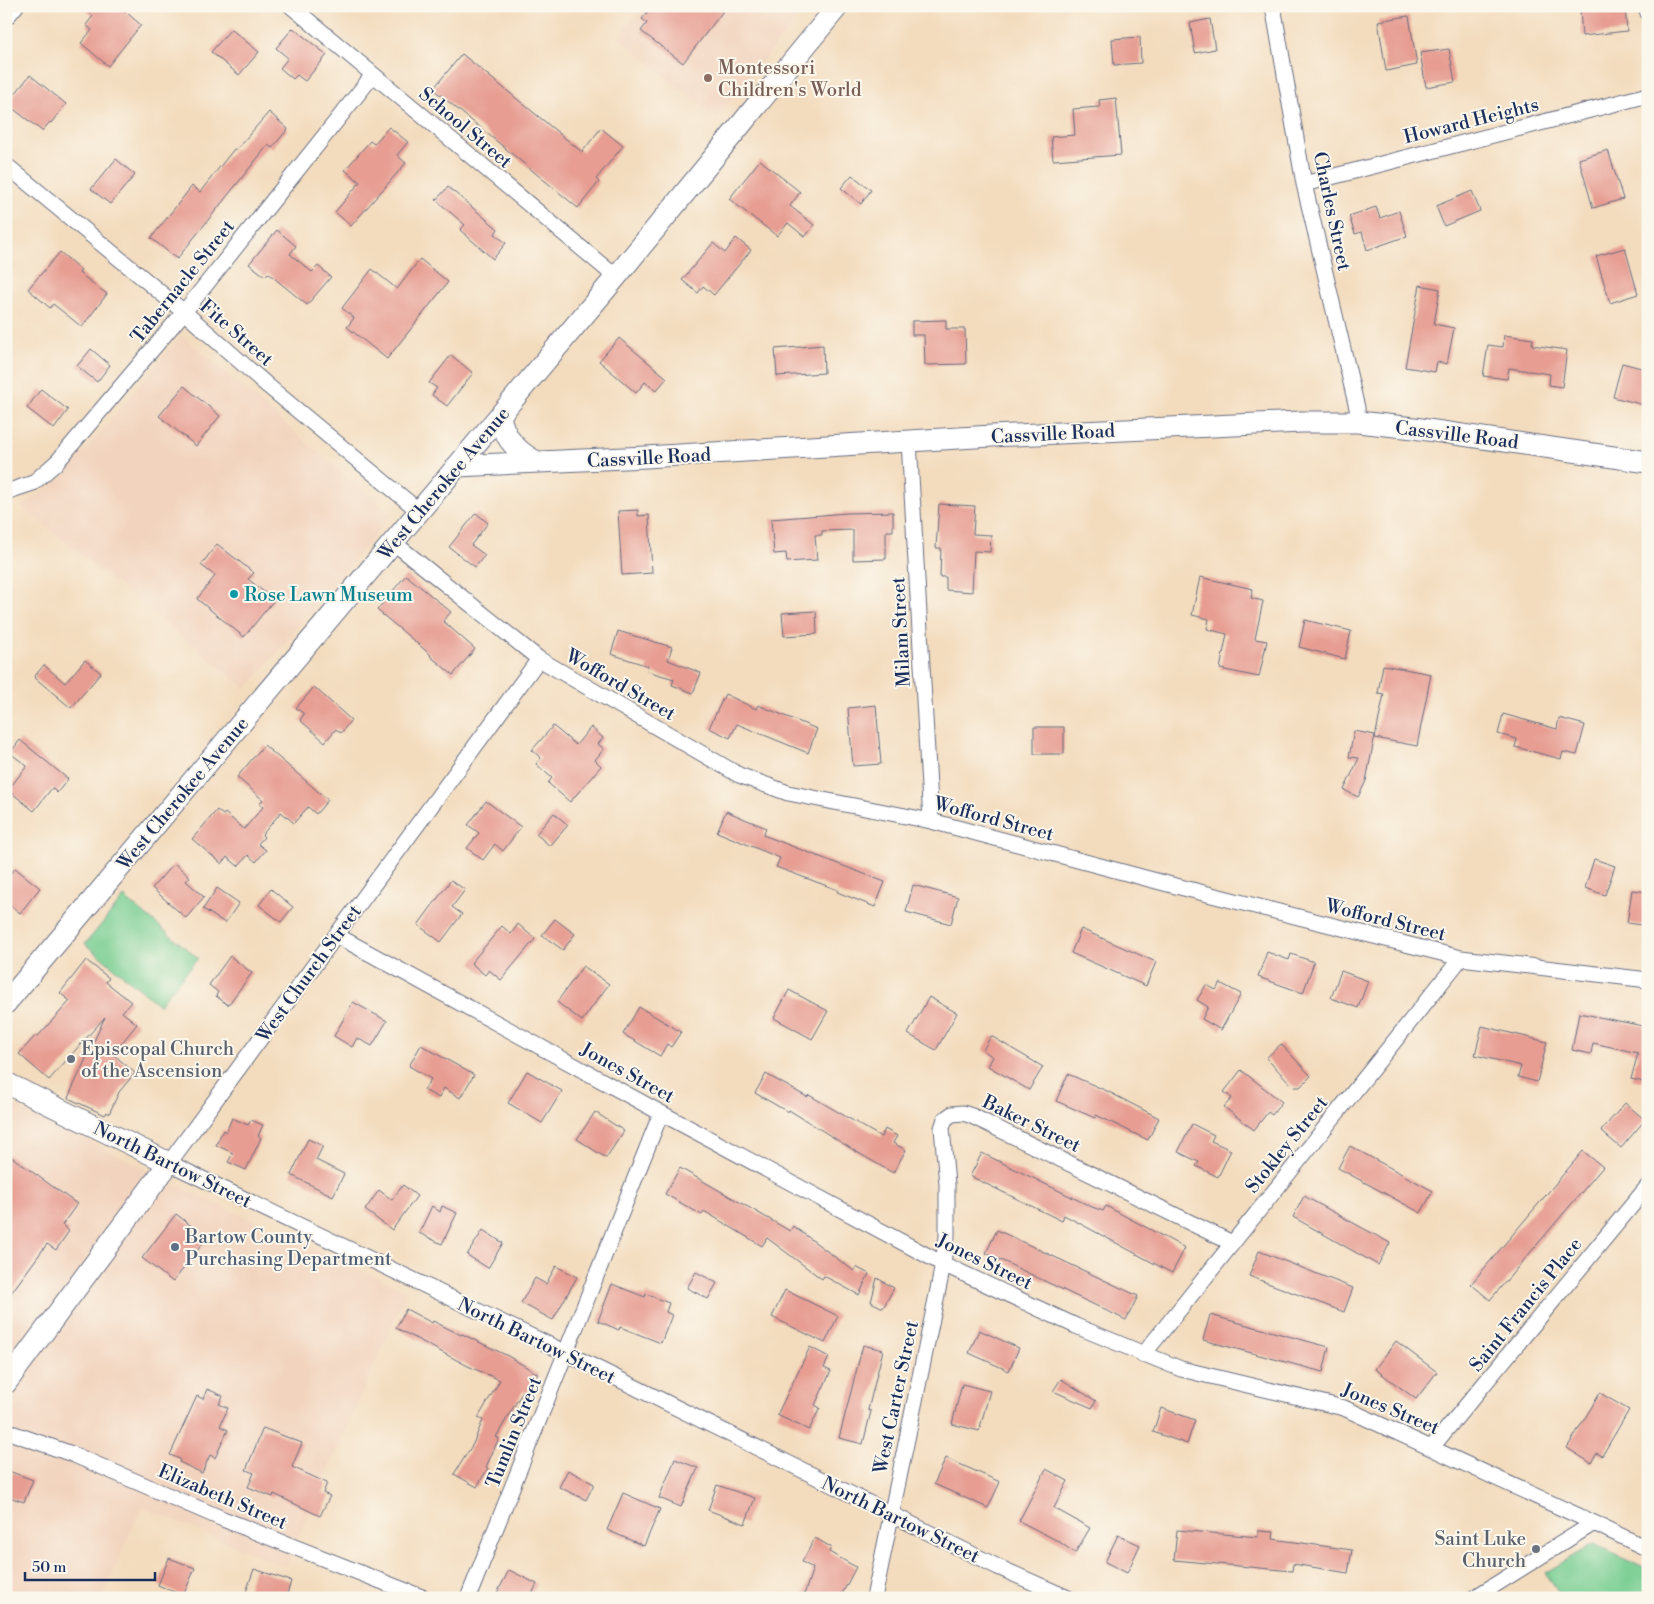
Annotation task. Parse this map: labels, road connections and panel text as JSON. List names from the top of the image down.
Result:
{
  "streets": {
    "main road": [
      "Cassville Road",
      "West Cherokee Avenue",
      "West Church Street",
      "North Bartow Street"
    ],
    "street": [
      "Howard Heights",
      "School Street",
      "Charles Street",
      "Tabernacle Street",
      "Fite Street",
      "Milam Street",
      "Wofford Street",
      "Jones Street",
      "Baker Street",
      "Stokley Street",
      "Saint Francis Place",
      "West Carter Street",
      "Tumlin Street",
      "Elizabeth Street"
    ]
  },
  "crossings": [
    ["Howard Heights", "Charles Street"],
    ["School Street", "Tabernacle Street"],
    ["School Street", "West Cherokee Avenue"],
    ["Charles Street", "Cassville Road"],
    ["Tabernacle Street", "Fite Street"],
    ["Fite Street", "West Cherokee Avenue"],
    ["Cassville Road", "West Cherokee Avenue"],
    ["Cassville Road", "Milam Street"],
    ["West Cherokee Avenue", "Wofford Street"],
    ["Milam Street", "Wofford Street"],
    ["Wofford Street", "West Church Street"],
    ["Wofford Street", "Stokley Street"],
    ["West Church Street", "Jones Street"],
    ["West Church Street", "North Bartow Street"],
    ["Jones Street", "Baker Street"],
    ["Jones Street", "Stokley Street"],
    ["Jones Street", "Saint Francis Place"],
    ["Jones Street", "West Carter Street"],
    ["Jones Street", "Tumlin Street"],
    ["Baker Street", "Stokley Street"],
    ["Baker Street", "West Carter Street"],
    ["North Bartow Street", "West Carter Street"],
    ["North Bartow Street", "Tumlin Street"]
  ],
  "places": [
    "Montessori Children's World",
    "Rose Lawn Museum",
    "Episcopal Church of the Ascension",
    "Bartow County Purchasing Department",
    "Saint Luke Church"
  ],
  "scale_bar": "50 m"
}
